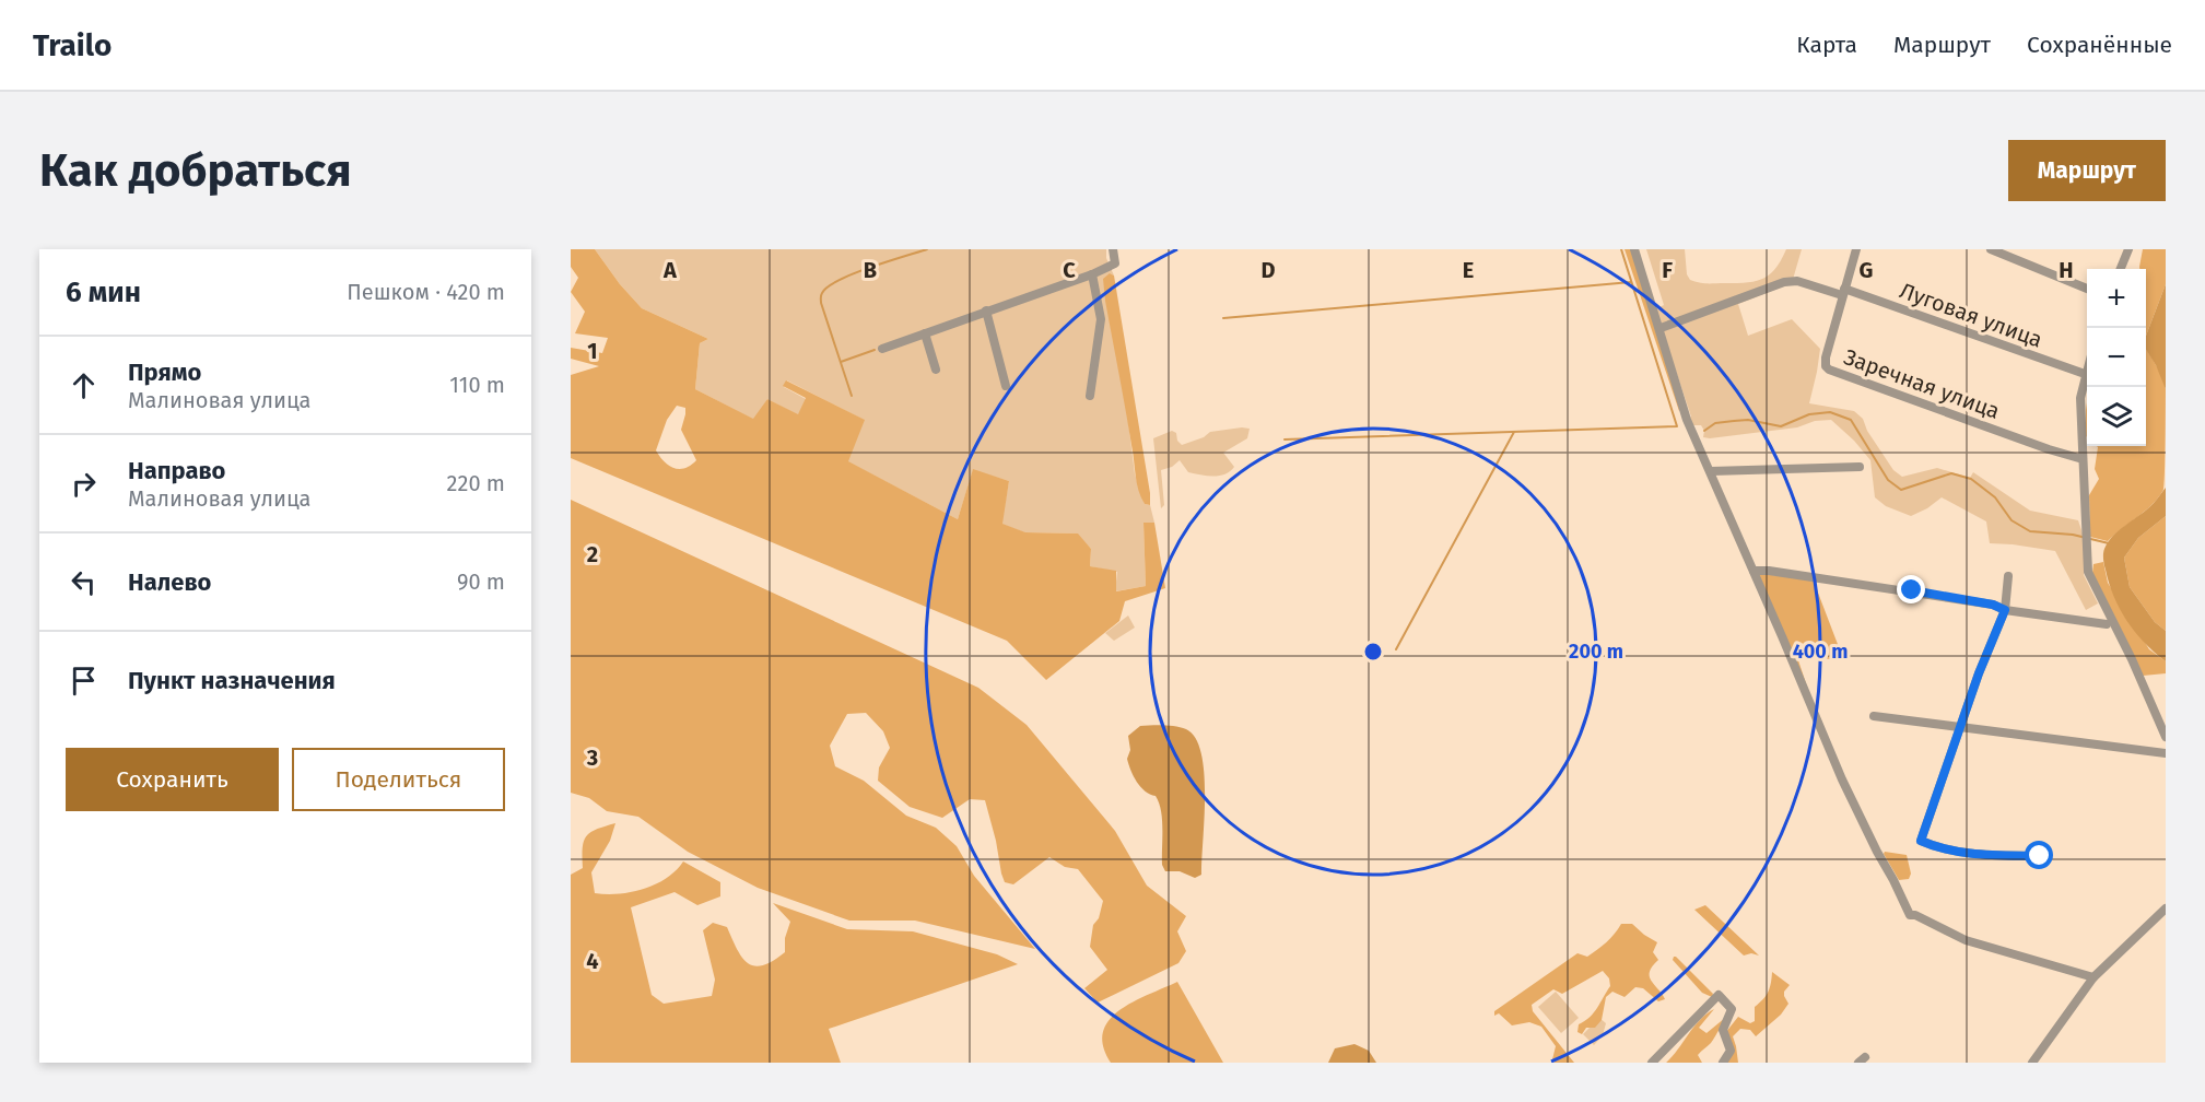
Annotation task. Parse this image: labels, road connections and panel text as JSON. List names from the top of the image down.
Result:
{
  "streets": {
    "street": ["Луговая улица", "Заречная улица"]
  },
  "crossings": [
    ["Луговая улица", "Заречная улица"]
  ],
  "page": {
    "header": "Trailo",
    "nav": ["Карта", "Маршрут", "Сохранённые"],
    "buttons": [
      "Маршрут",
      ["Сохранить", "Поделиться"]
    ],
    "title": "Как добраться",
    "heading": ["6 мин", "Пешком · 420 m"],
    "map_buttons": ["+", "−"],
    "list": [
      ["Прямо", "Малиновая улица", "110 m"],
      ["Направо", "Малиновая улица", "220 m"],
      ["Налево", "90 m"],
      "Пункт назначения"
    ]
  },
  "grid": {
    "columns": [
      "A",
      "B",
      "C",
      "D",
      "E",
      "F",
      "G",
      "H"
    ],
    "rows": [
      "1",
      "2",
      "3",
      "4"
    ]
  },
  "rings": ["200 m", "400 m"]
}
